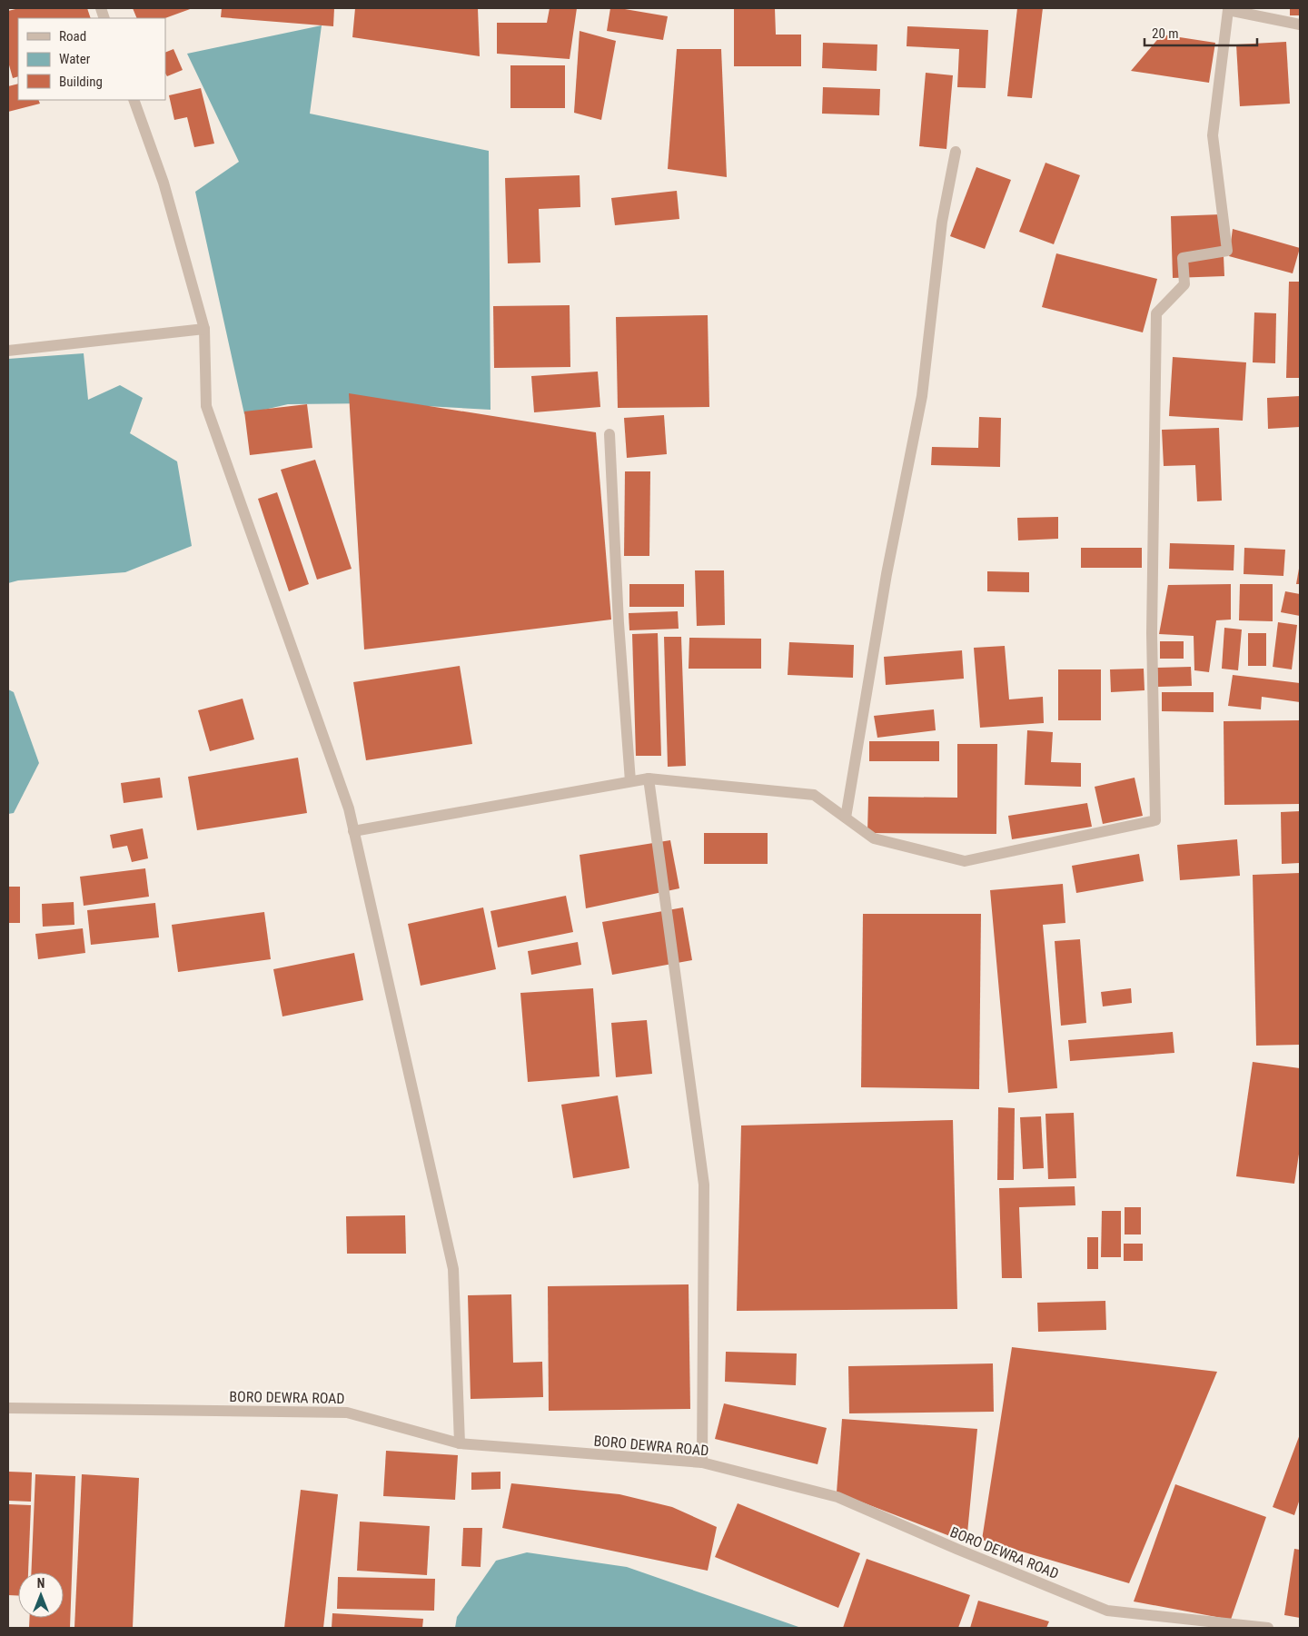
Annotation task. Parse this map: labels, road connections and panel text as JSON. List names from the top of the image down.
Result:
{
  "streets": {
    "street": ["BORO DEWRA ROAD"]
  },
  "legend": ["Road", "Water", "Building"],
  "scale_bar": "20 m",
  "north": "top"
}
